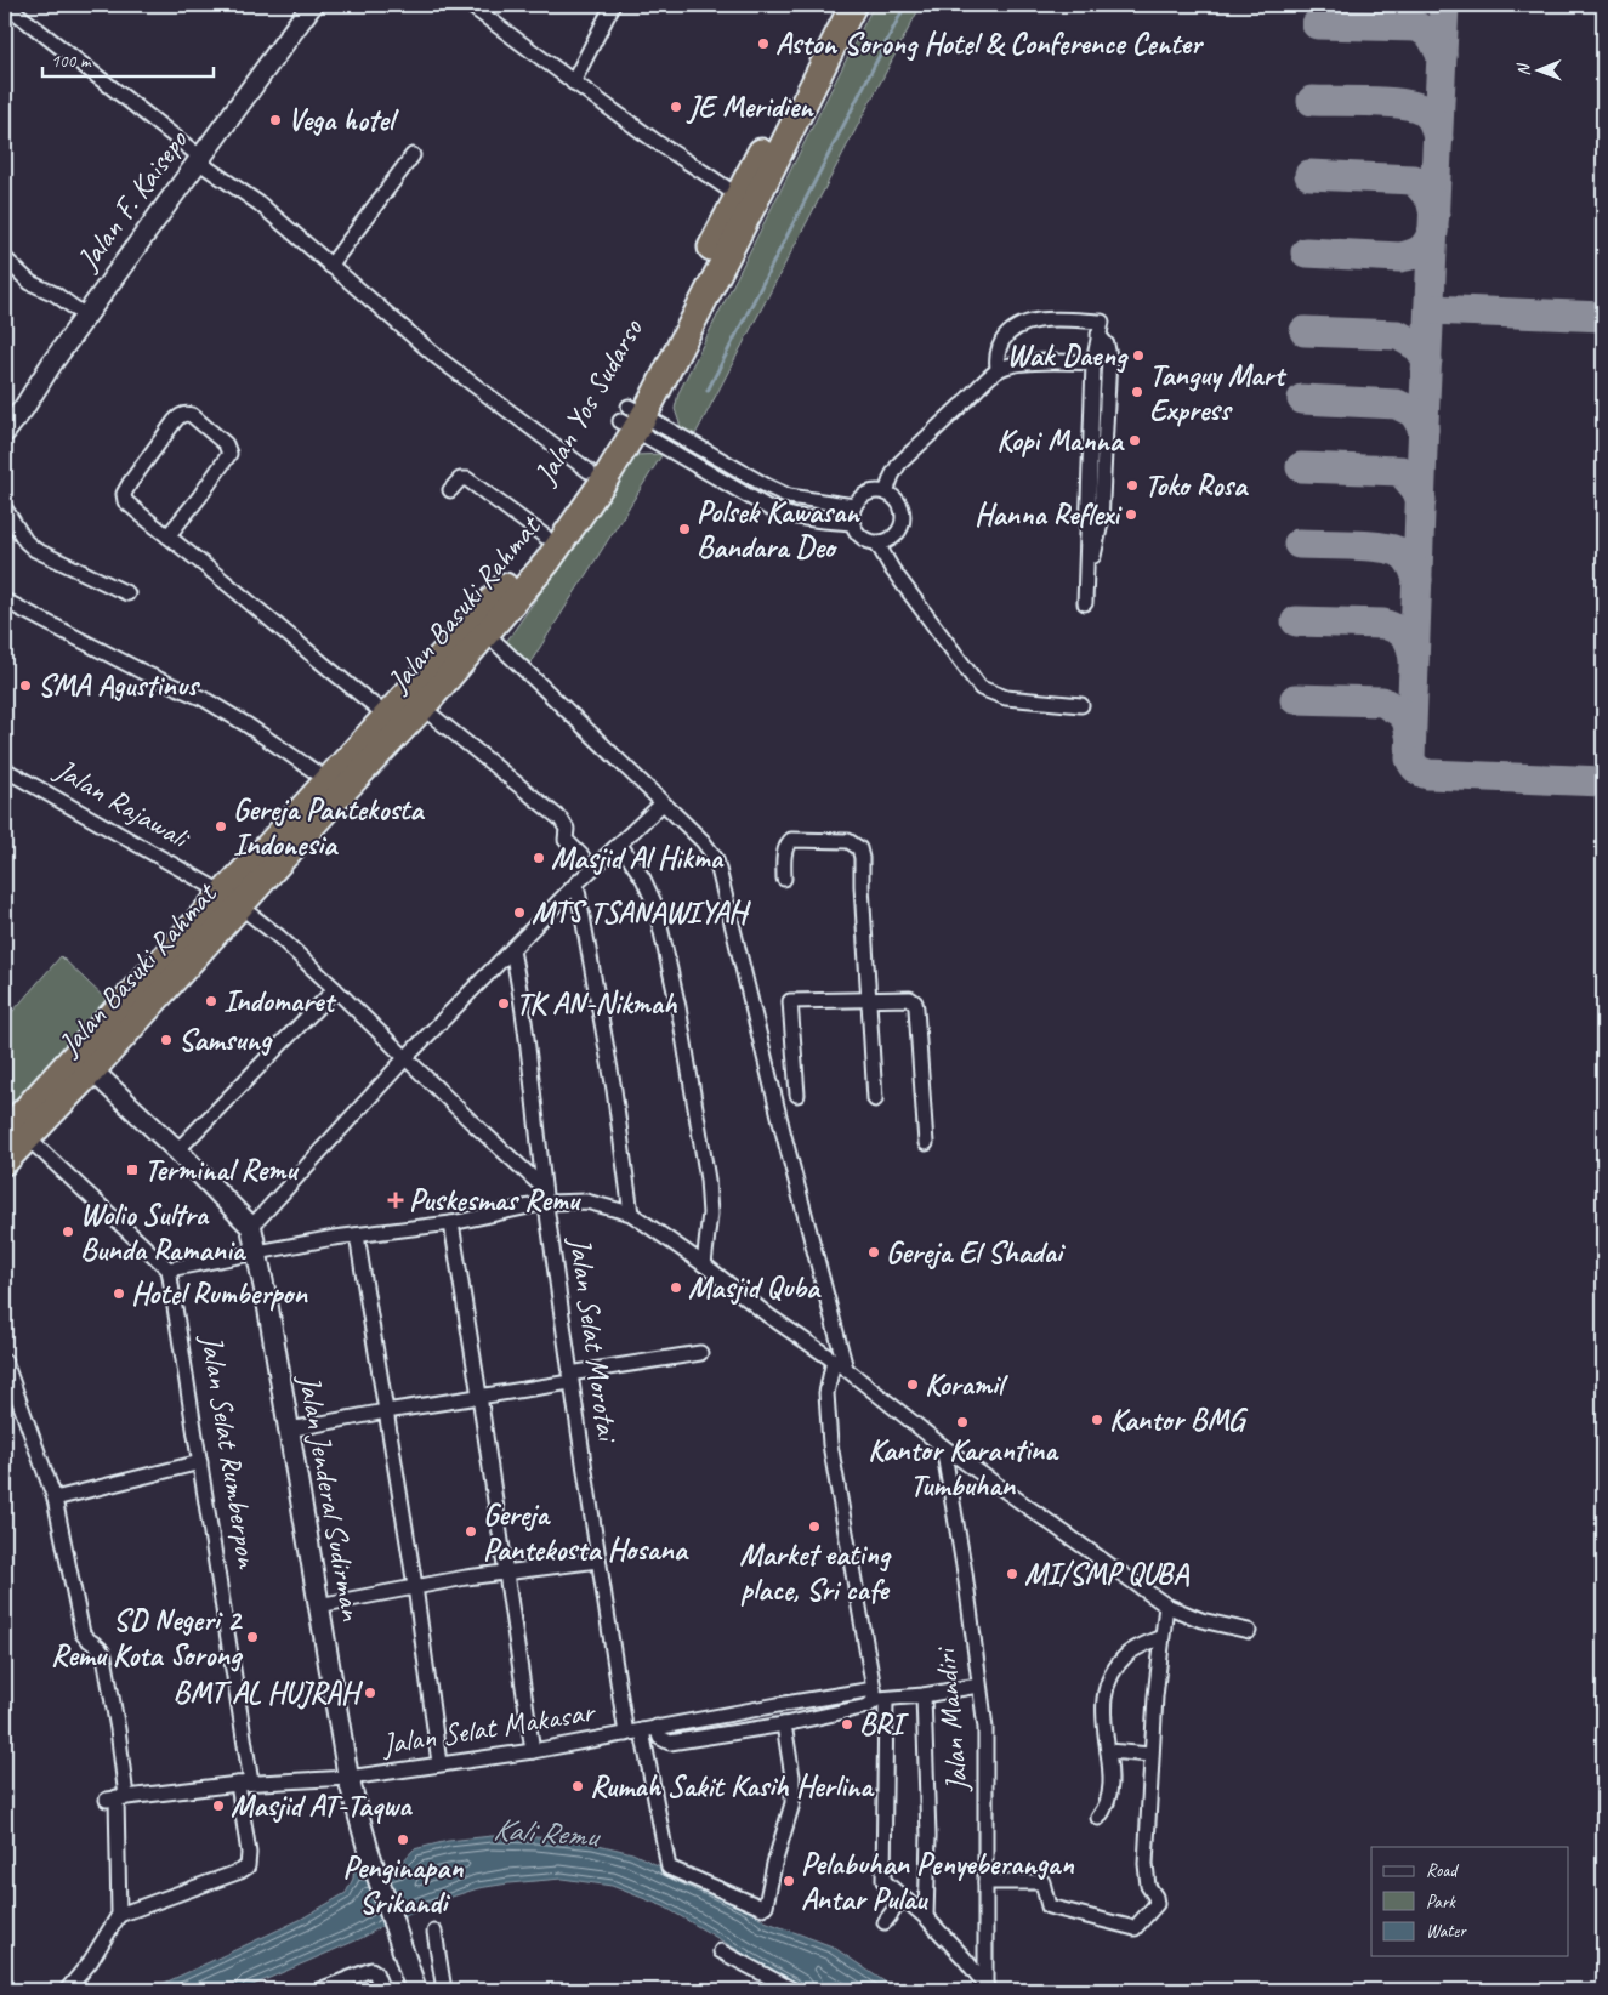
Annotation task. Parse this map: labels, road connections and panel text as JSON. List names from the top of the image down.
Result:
{
  "streets": {
    "highway": ["Jalan Yos Sudarso", "Jalan Basuki Rahmat"],
    "main road": ["Jalan F. Kaisepo", "Jalan Jenderal Sudirman"],
    "street": [
      "Jalan Rajawali",
      "Jalan Selat Morotai",
      "Jalan Selat Rumberpon",
      "Jalan Mandiri",
      "Jalan Selat Makasar"
    ]
  },
  "crossings": [
    ["Jalan Yos Sudarso", "Jalan Basuki Rahmat"],
    ["Jalan Yos Sudarso", "Jalan Rajawali"],
    ["Jalan Basuki Rahmat", "Jalan Rajawali"],
    ["Jalan Rajawali", "Jalan Selat Morotai"],
    ["Jalan Selat Morotai", "Jalan Selat Makasar"],
    ["Jalan Selat Rumberpon", "Jalan Selat Makasar"],
    ["Jalan Jenderal Sudirman", "Jalan Selat Makasar"]
  ],
  "water": ["Kali Remu"],
  "places": {
    "other": [
      "Aston Sorong Hotel & Conference Center",
      "JE Meridien",
      "Vega hotel",
      "Wak Daeng",
      "Tanguy Mart Express",
      "Kopi Manna",
      "Toko Rosa",
      "Hanna Reflexi",
      "Polsek Kawasan Bandara Deo",
      "SMA Agustinus",
      "Gereja Pantekosta Indonesia",
      "Masjid Al Hikma",
      "MTS TSANAWIYAH",
      "Indomaret",
      "TK AN-Nikmah",
      "Samsung",
      "Wolio Sultra Bunda Ramania",
      "Gereja El Shadai",
      "Masjid Quba",
      "Hotel Rumberpon",
      "Koramil",
      "Kantor BMG",
      "Kantor Karantina Tumbuhan",
      "Market eating place, Sri cafe",
      "Gereja Pantekosta Hosana",
      "MI/SMP QUBA",
      "SD Negeri 2 Remu Kota Sorong",
      "BMT AL HUJRAH",
      "BRI",
      "Rumah Sakit Kasih Herlina",
      "Masjid AT-Taqwa",
      "Penginapan Srikandi",
      "Pelabuhan Penyeberangan Antar Pulau"
    ],
    "transit": ["Terminal Remu"],
    "health": ["Puskesmas Remu"]
  },
  "legend": ["Road", "Park", "Water"],
  "scale_bar": "100 m",
  "north": "left"
}
